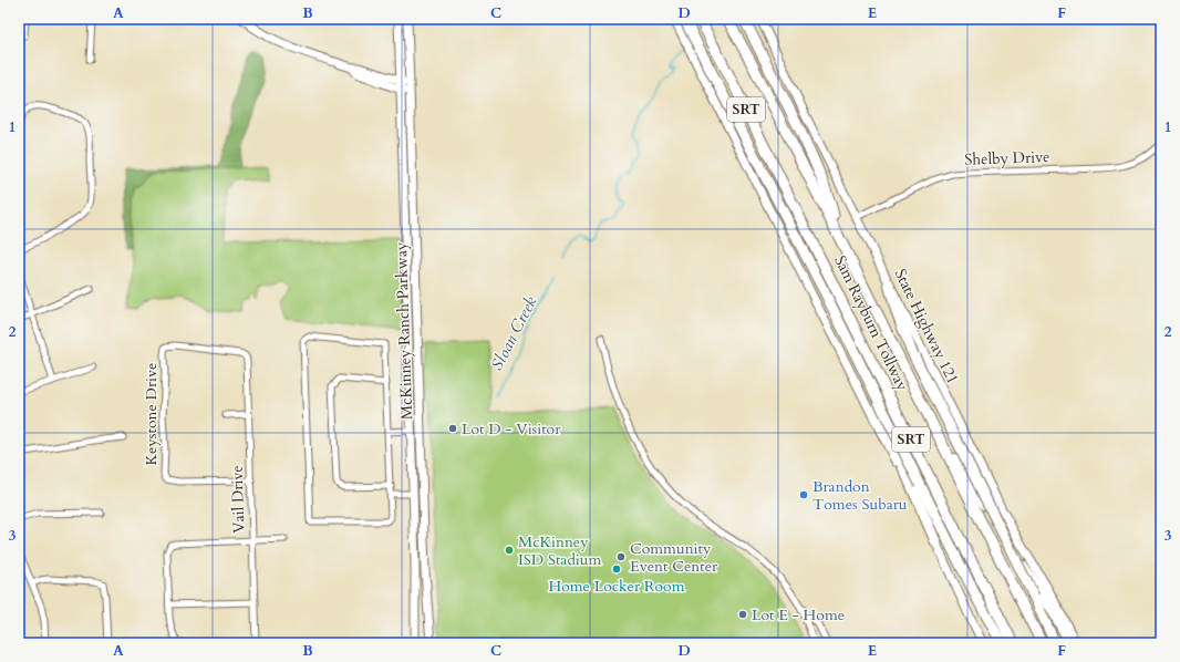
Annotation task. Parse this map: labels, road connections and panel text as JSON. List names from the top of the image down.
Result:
{
  "streets": {
    "highway": ["SRT", "Sam Rayburn Tollway"],
    "main road": ["State Highway 121", "McKinney Ranch Parkway"],
    "street": ["Shelby Drive", "Keystone Drive", "Vail Drive"]
  },
  "crossings": [
    ["Shelby Drive", "State Highway 121"],
    ["Keystone Drive", "Vail Drive"]
  ],
  "water": ["Sloan Creek"],
  "places": [
    "Lot D - Visitor",
    "Brandon Tomes Subaru",
    "McKinney ISD Stadium",
    "Community Event Center",
    "Home Locker Room",
    "Lot E - Home"
  ],
  "grid": {
    "columns": [
      "A",
      "B",
      "C",
      "D",
      "E",
      "F"
    ],
    "rows": ["1", "2", "3"]
  }
}
